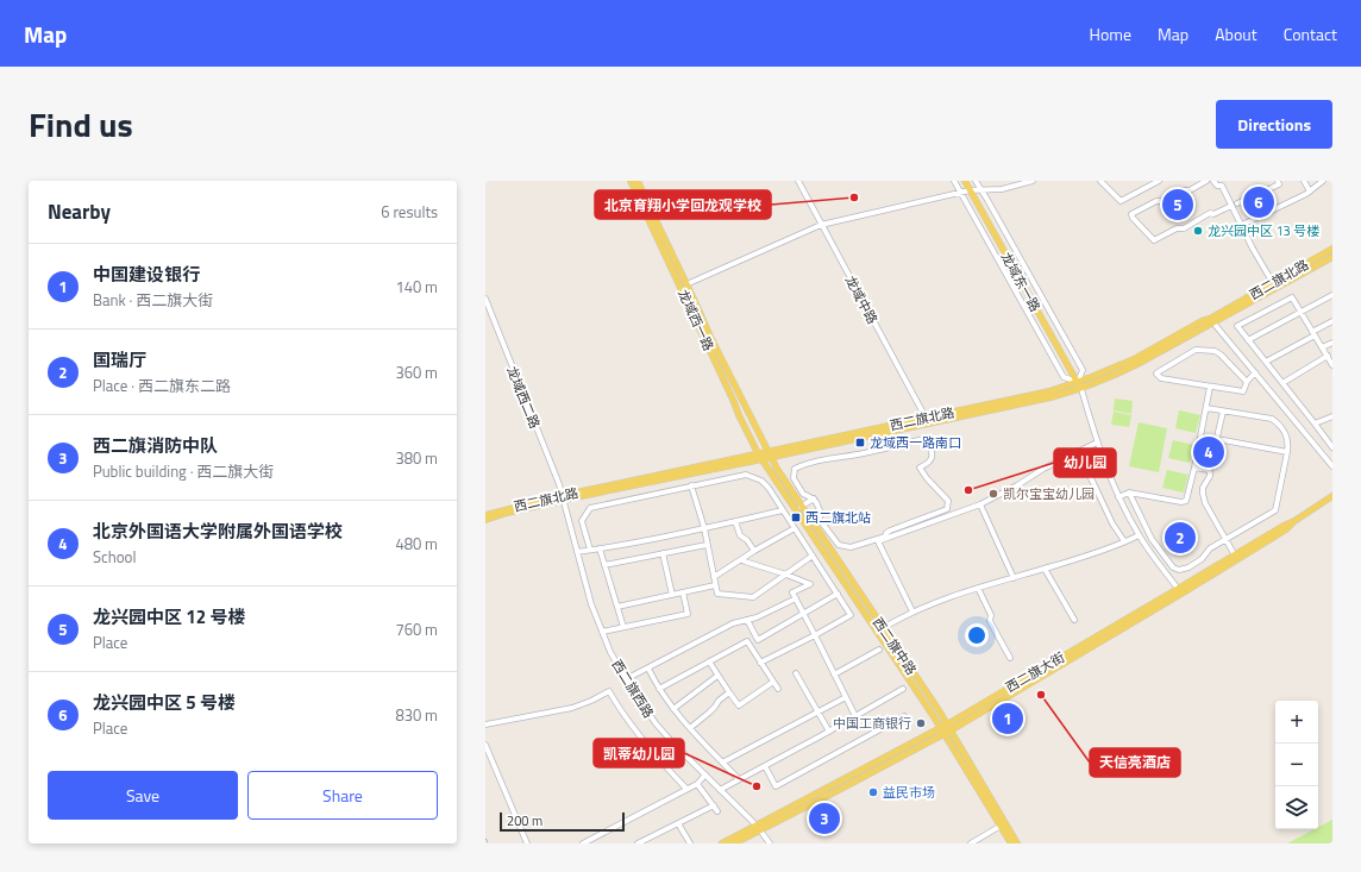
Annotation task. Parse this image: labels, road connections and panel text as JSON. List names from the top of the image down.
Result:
{
  "streets": {
    "main road": [
      "西二旗北路",
      "龙域东一路",
      "龙域西一路",
      "西二旗中路",
      "西二旗大街"
    ],
    "street": ["龙域中路", "龙域西二路", "西二旗西路"]
  },
  "crossings": [
    ["西二旗北路", "龙域东一路"],
    ["西二旗北路", "龙域中路"],
    ["西二旗北路", "龙域西一路"],
    ["西二旗北路", "龙域西二路"],
    ["西二旗北路", "西二旗中路"],
    ["西二旗北路", "西二旗西路"],
    ["龙域西一路", "西二旗中路"],
    ["龙域西二路", "西二旗西路"],
    ["西二旗中路", "西二旗大街"],
    ["西二旗大街", "西二旗西路"]
  ],
  "places": {
    "other": [
      "北京育翔小学回龙观学校",
      "龙兴园中区 13 号楼",
      "幼儿园",
      "凯尔宝宝幼儿园",
      "天信亮酒店",
      "中国工商银行",
      "凯蒂幼儿园",
      "益民市场"
    ],
    "transit": ["龙域西一路南口", "西二旗北站"]
  },
  "scale_bar": "200 m",
  "page": {
    "header": "Map",
    "nav": [
      "Home",
      "Map",
      "About",
      "Contact"
    ],
    "title": "Find us",
    "buttons": [
      "Directions",
      ["Save", "Share"]
    ],
    "heading": ["Nearby", "6 results"],
    "pins": [
      "6",
      "5",
      "4",
      "2",
      "1",
      "3"
    ],
    "list": [
      {
        "mark": "1",
        "name": "中国建设银行",
        "note": "Bank · 西二旗大街",
        "value": "140 m"
      },
      {
        "mark": "2",
        "name": "国瑞厅",
        "note": "Place · 西二旗东二路",
        "value": "360 m"
      },
      {
        "mark": "3",
        "name": "西二旗消防中队",
        "note": "Public building · 西二旗大街",
        "value": "380 m"
      },
      {
        "mark": "4",
        "name": "北京外国语大学附属外国语学校",
        "note": "School",
        "value": "480 m"
      },
      {
        "mark": "5",
        "name": "龙兴园中区 12 号楼",
        "note": "Place",
        "value": "760 m"
      },
      {
        "mark": "6",
        "name": "龙兴园中区 5 号楼",
        "note": "Place",
        "value": "830 m"
      }
    ],
    "map_buttons": ["+", "−"],
    "scale": "200 m"
  }
}
